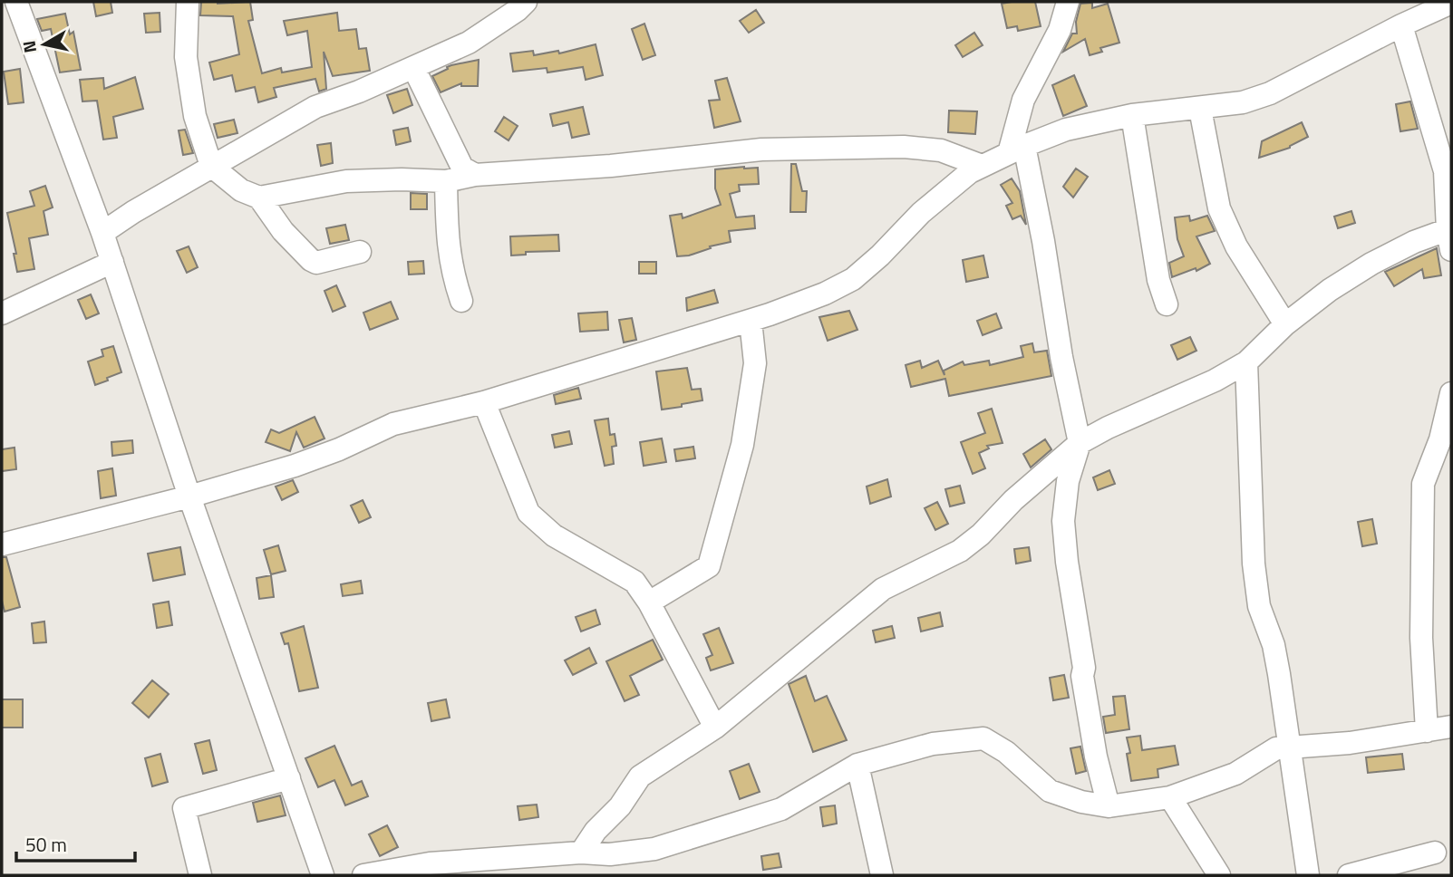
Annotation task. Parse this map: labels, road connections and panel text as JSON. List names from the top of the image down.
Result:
{
  "scale_bar": "50 m",
  "north": "left"
}
